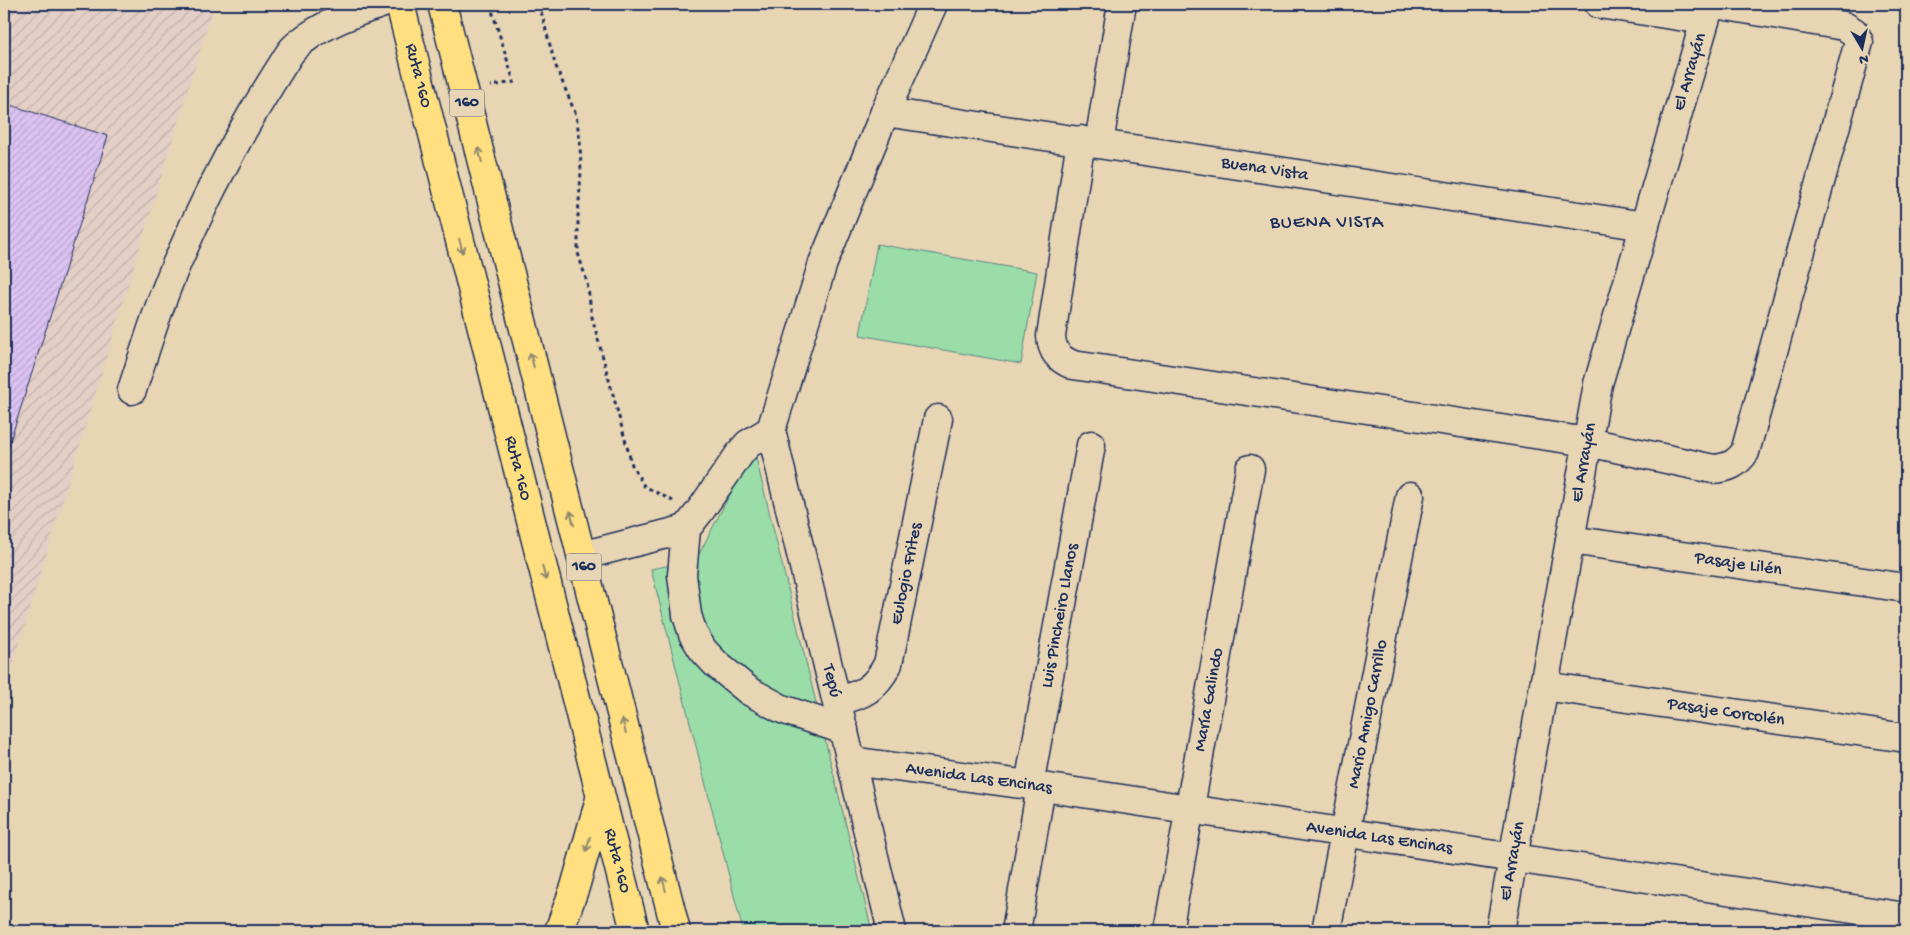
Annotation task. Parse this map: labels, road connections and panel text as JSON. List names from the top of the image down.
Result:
{
  "streets": {
    "highway": ["Ruta 160", "160"],
    "street": [
      "El Arrayán",
      "Buena Vista",
      "Pasaje Lilén",
      "Eulogio Frites",
      "Luis Pincheiro Llanos",
      "Tepú",
      "María Galindo",
      "Pasaje Corcolén",
      "Mario Amigo Carrillo",
      "Avenida Las Encinas"
    ]
  },
  "crossings": [
    ["El Arrayán", "Buena Vista"],
    ["El Arrayán", "Pasaje Lilén"],
    ["El Arrayán", "Pasaje Corcolén"],
    ["El Arrayán", "Avenida Las Encinas"],
    ["Eulogio Frites", "Tepú"],
    ["Luis Pincheiro Llanos", "Avenida Las Encinas"],
    ["Tepú", "Avenida Las Encinas"],
    ["María Galindo", "Avenida Las Encinas"],
    ["Mario Amigo Carrillo", "Avenida Las Encinas"]
  ],
  "districts": ["BUENA VISTA"],
  "north": "bottom"
}
